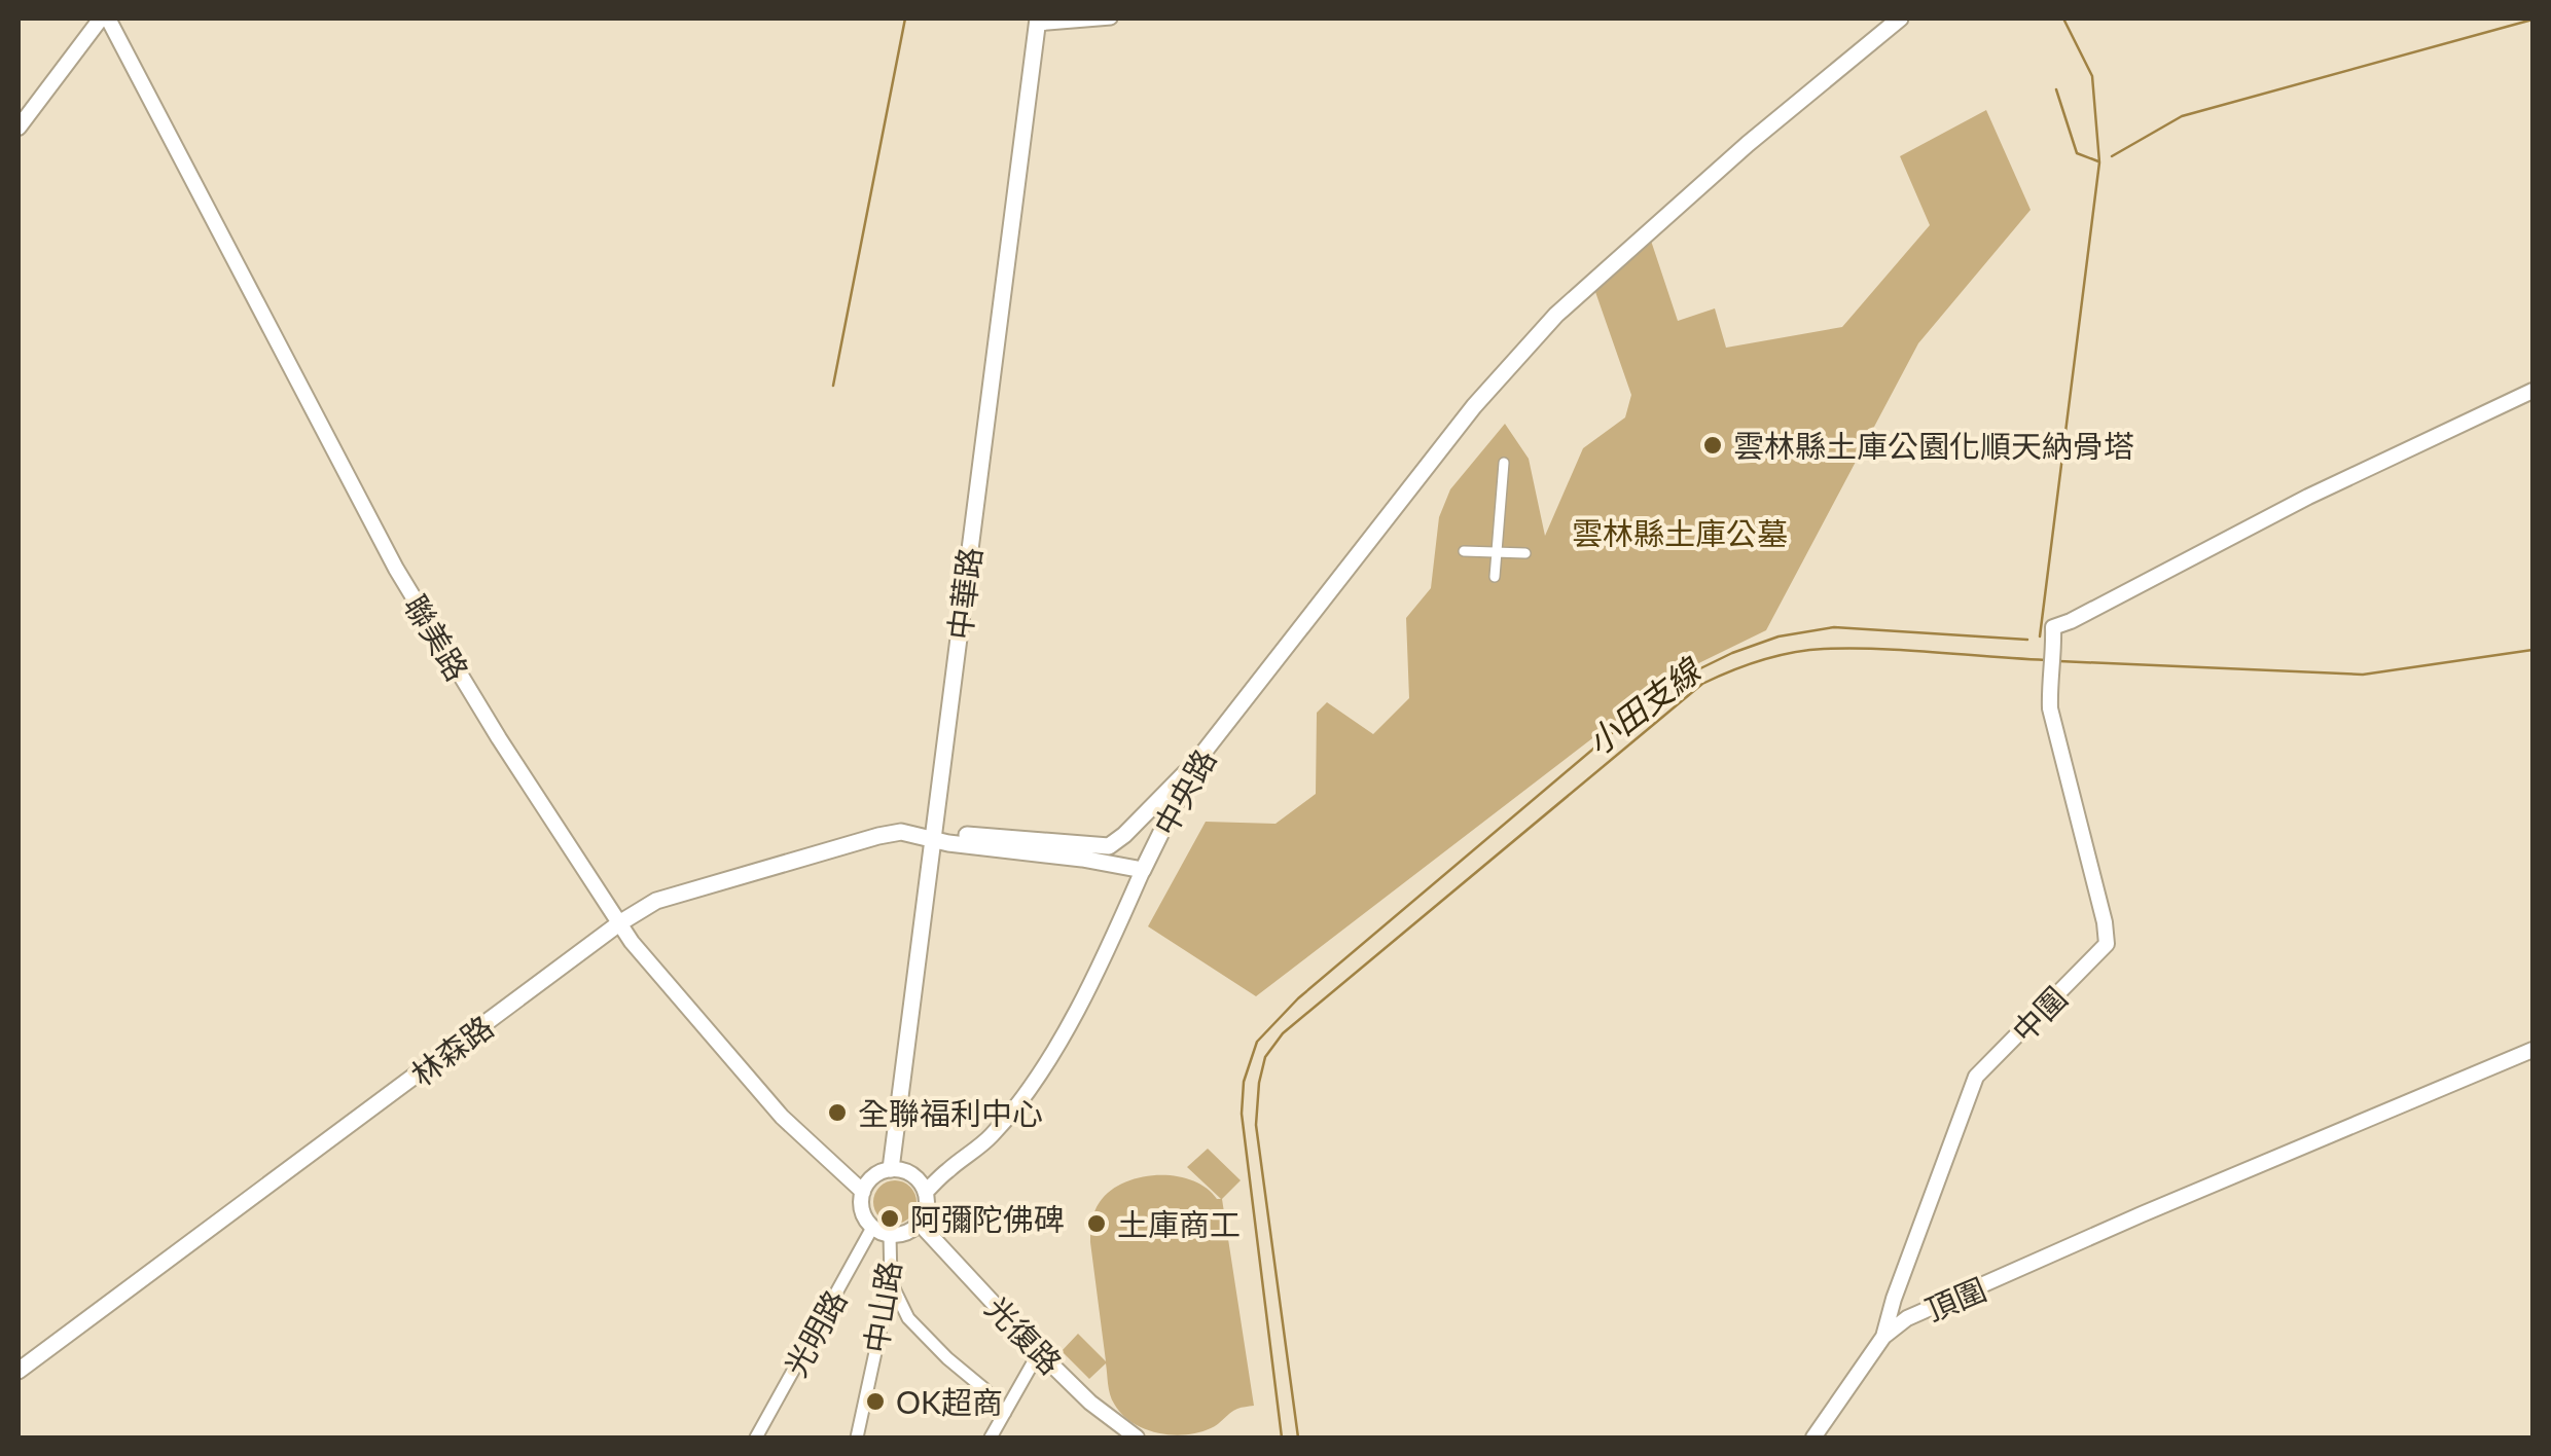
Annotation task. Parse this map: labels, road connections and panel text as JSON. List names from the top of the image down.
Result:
{
  "streets": {
    "main road": ["中華路", "中央路", "林森路"],
    "street": [
      "聯美路",
      "中圍",
      "頂圍",
      "中山路",
      "光明路",
      "光復路"
    ]
  },
  "crossings": [
    ["中華路", "聯美路"],
    ["中華路", "中央路"],
    ["中華路", "林森路"],
    ["中華路", "中山路"],
    ["中華路", "光明路"],
    ["中華路", "光復路"],
    ["聯美路", "中央路"],
    ["聯美路", "林森路"],
    ["聯美路", "中山路"],
    ["聯美路", "光明路"],
    ["聯美路", "光復路"],
    ["中央路", "林森路"],
    ["中央路", "中山路"],
    ["中央路", "光明路"],
    ["中央路", "光復路"],
    ["中圍", "頂圍"],
    ["中山路", "光明路"],
    ["中山路", "光復路"],
    ["光明路", "光復路"]
  ],
  "water": ["小田支線"],
  "parks": ["雲林縣土庫公墓"],
  "places": [
    "雲林縣土庫公園化順天納骨塔",
    "全聯福利中心",
    "阿彌陀佛碑",
    "土庫商工",
    "OK超商"
  ]
}
